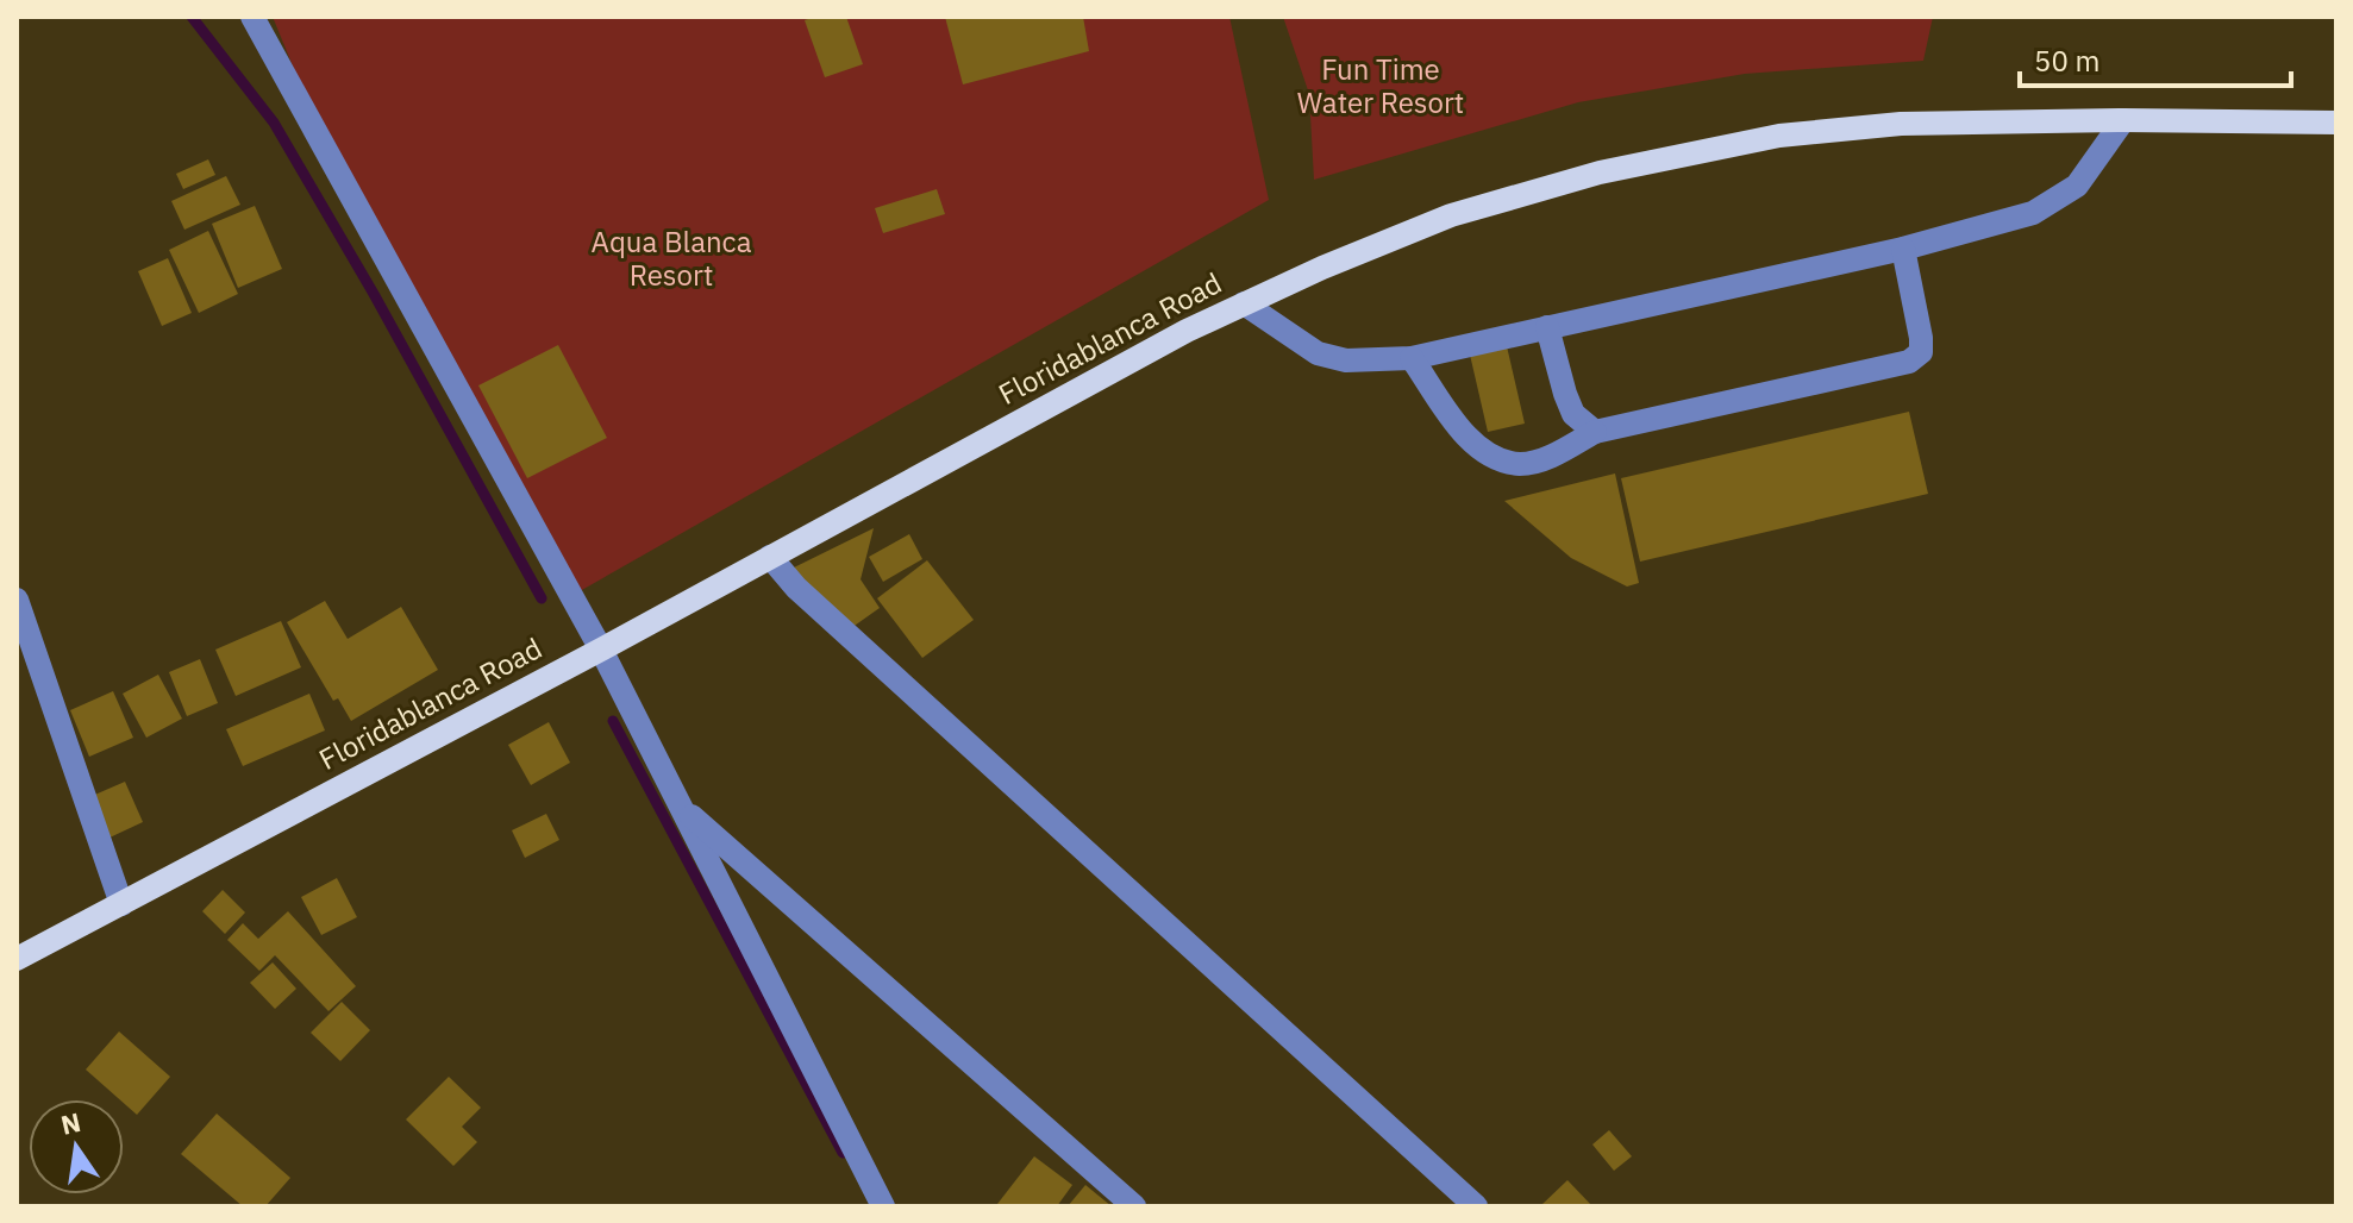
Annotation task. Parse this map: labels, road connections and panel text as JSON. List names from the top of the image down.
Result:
{
  "streets": {
    "main road": ["Floridablanca Road"]
  },
  "parks": ["Fun Time Water Resort", "Aqua Blanca Resort"],
  "scale_bar": "50 m",
  "north": "top"
}
